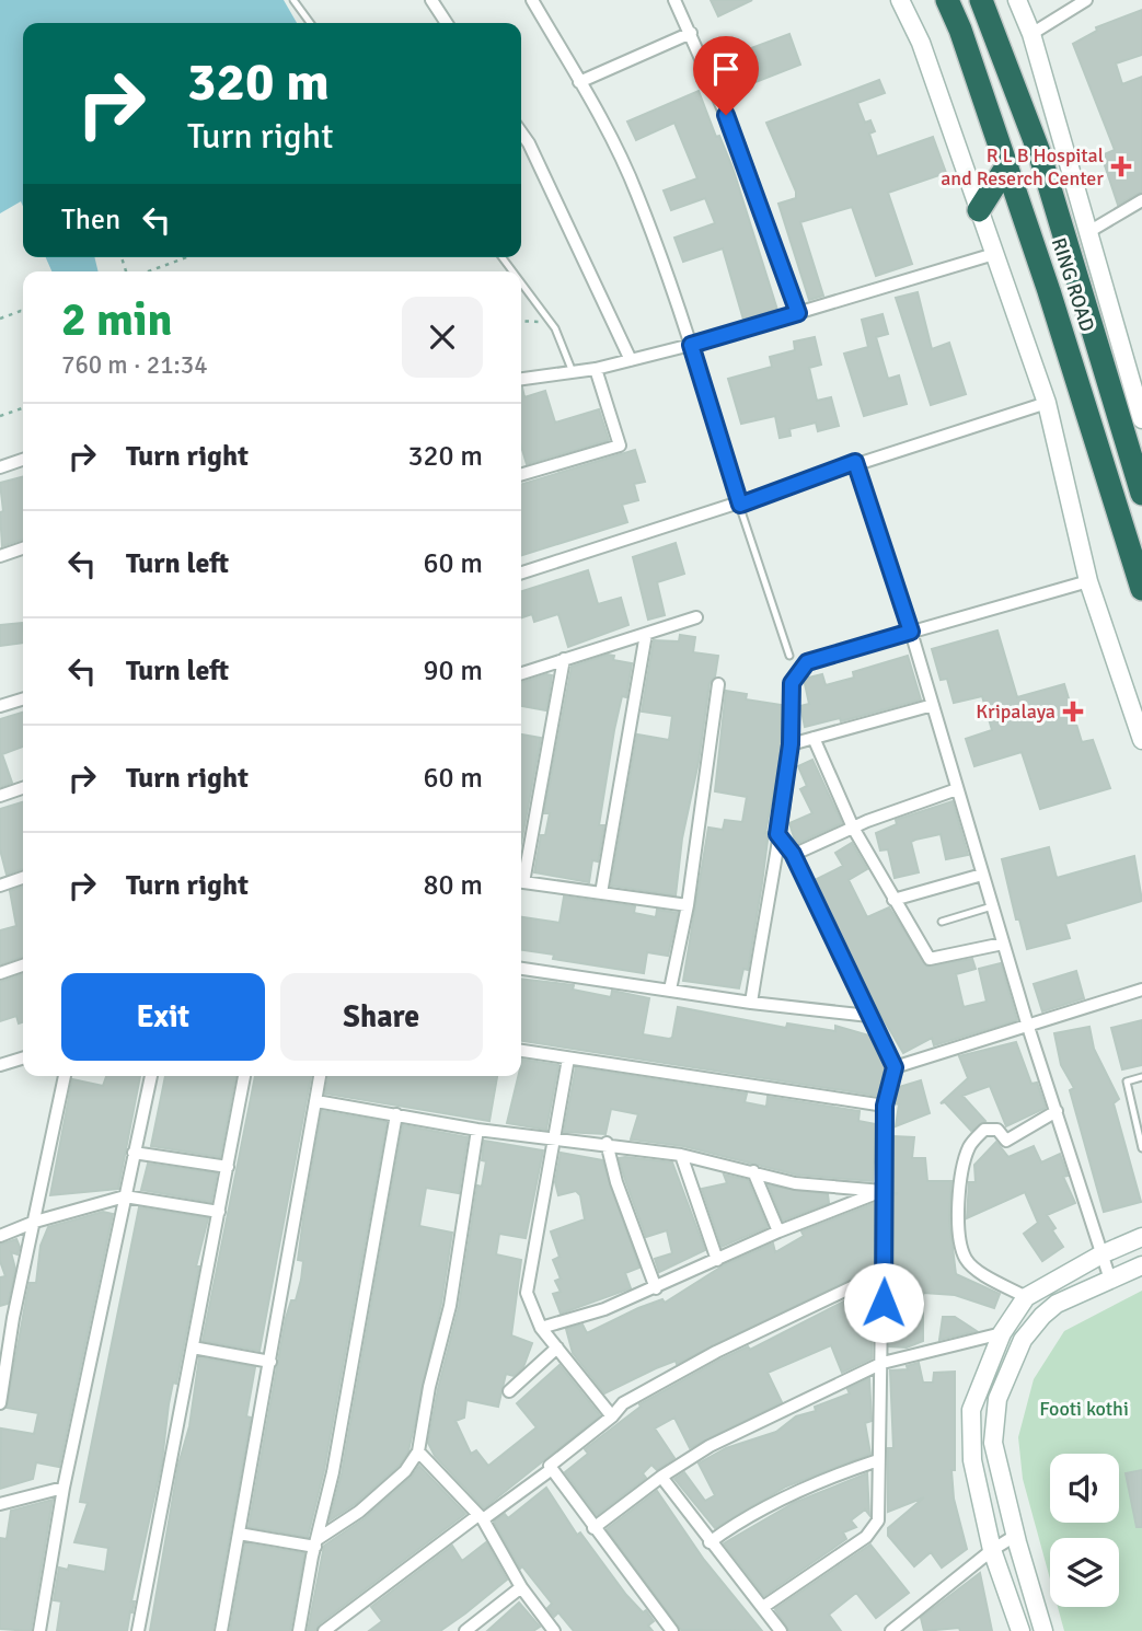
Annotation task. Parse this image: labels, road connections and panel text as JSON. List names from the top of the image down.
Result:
{
  "streets": {
    "highway": ["RING ROAD"]
  },
  "parks": ["Footi kothi"],
  "places": {
    "health": ["R L B Hospital and Reserch Center", "Kripalaya"]
  },
  "page": {
    "turn": ["320 m", "Turn right"],
    "then": "Then",
    "heading": ["2 min", "760 m · 21:34"],
    "list": [
      {
        "name": "Turn right",
        "value": "320 m"
      },
      {
        "name": "Turn left",
        "value": "60 m"
      },
      {
        "name": "Turn left",
        "value": "90 m"
      },
      {
        "name": "Turn right",
        "value": "60 m"
      },
      {
        "name": "Turn right",
        "value": "80 m"
      }
    ],
    "buttons": ["Exit", "Share"]
  }
}
